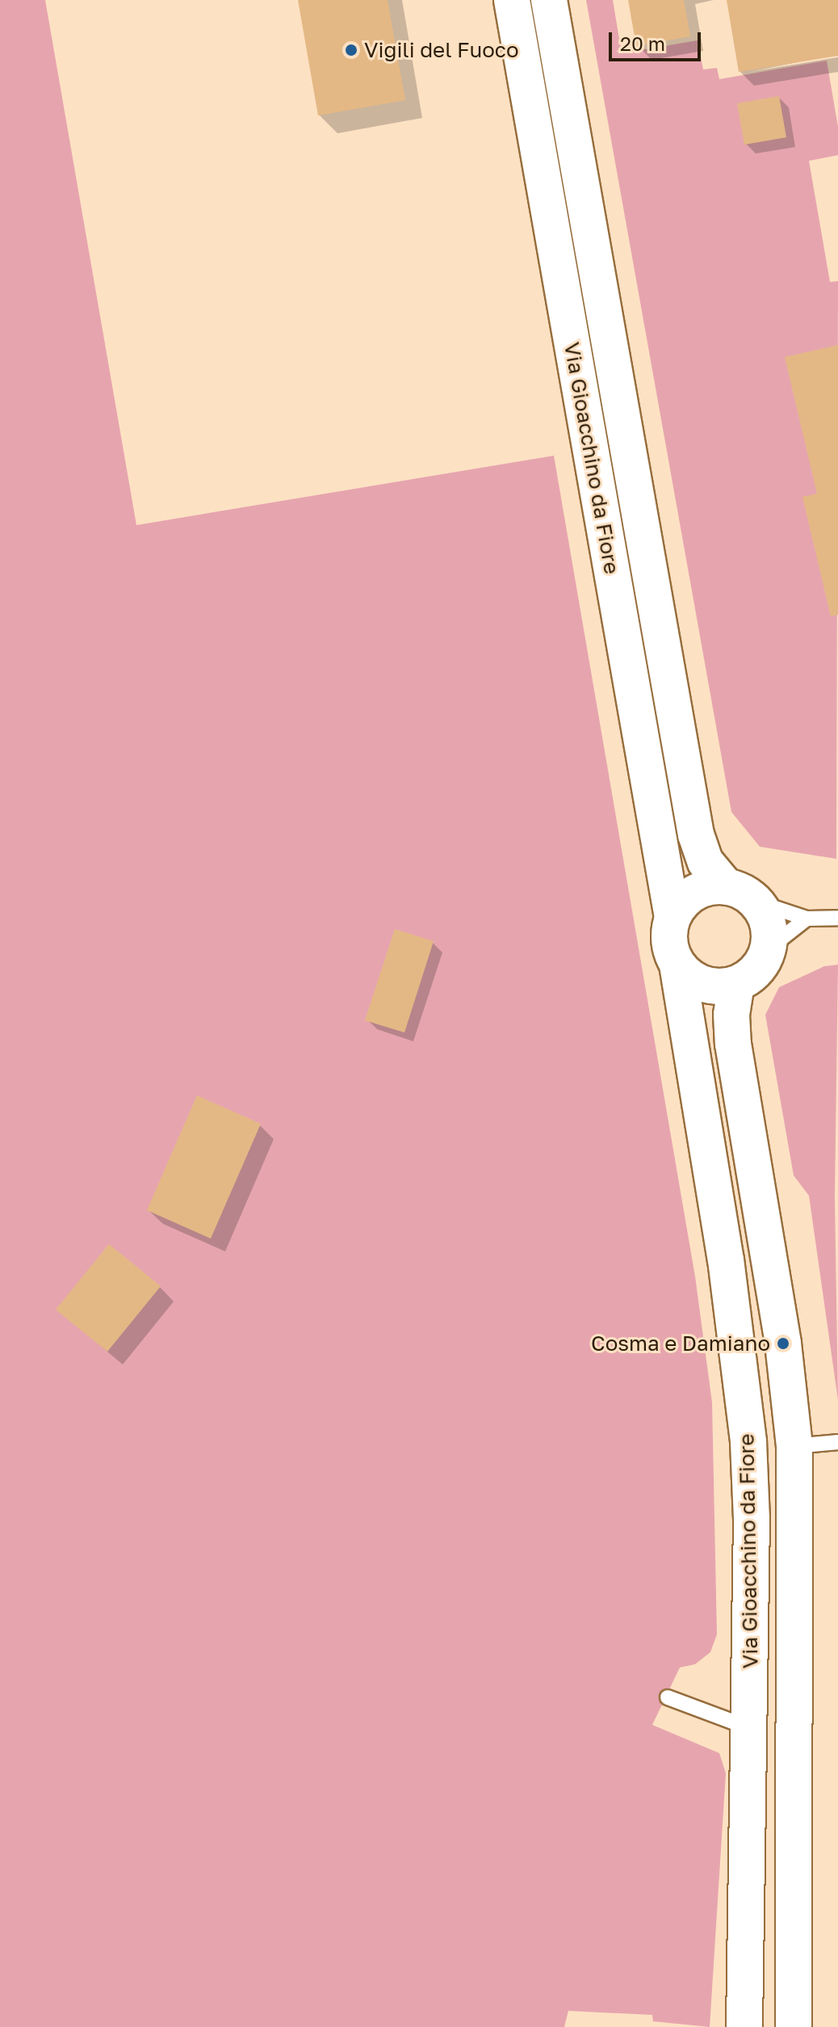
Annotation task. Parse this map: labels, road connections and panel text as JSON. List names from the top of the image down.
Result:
{
  "streets": {
    "street": ["Via Gioacchino da Fiore"]
  },
  "places": ["Vigili del Fuoco", "Cosma e Damiano"],
  "scale_bar": "20 m"
}
